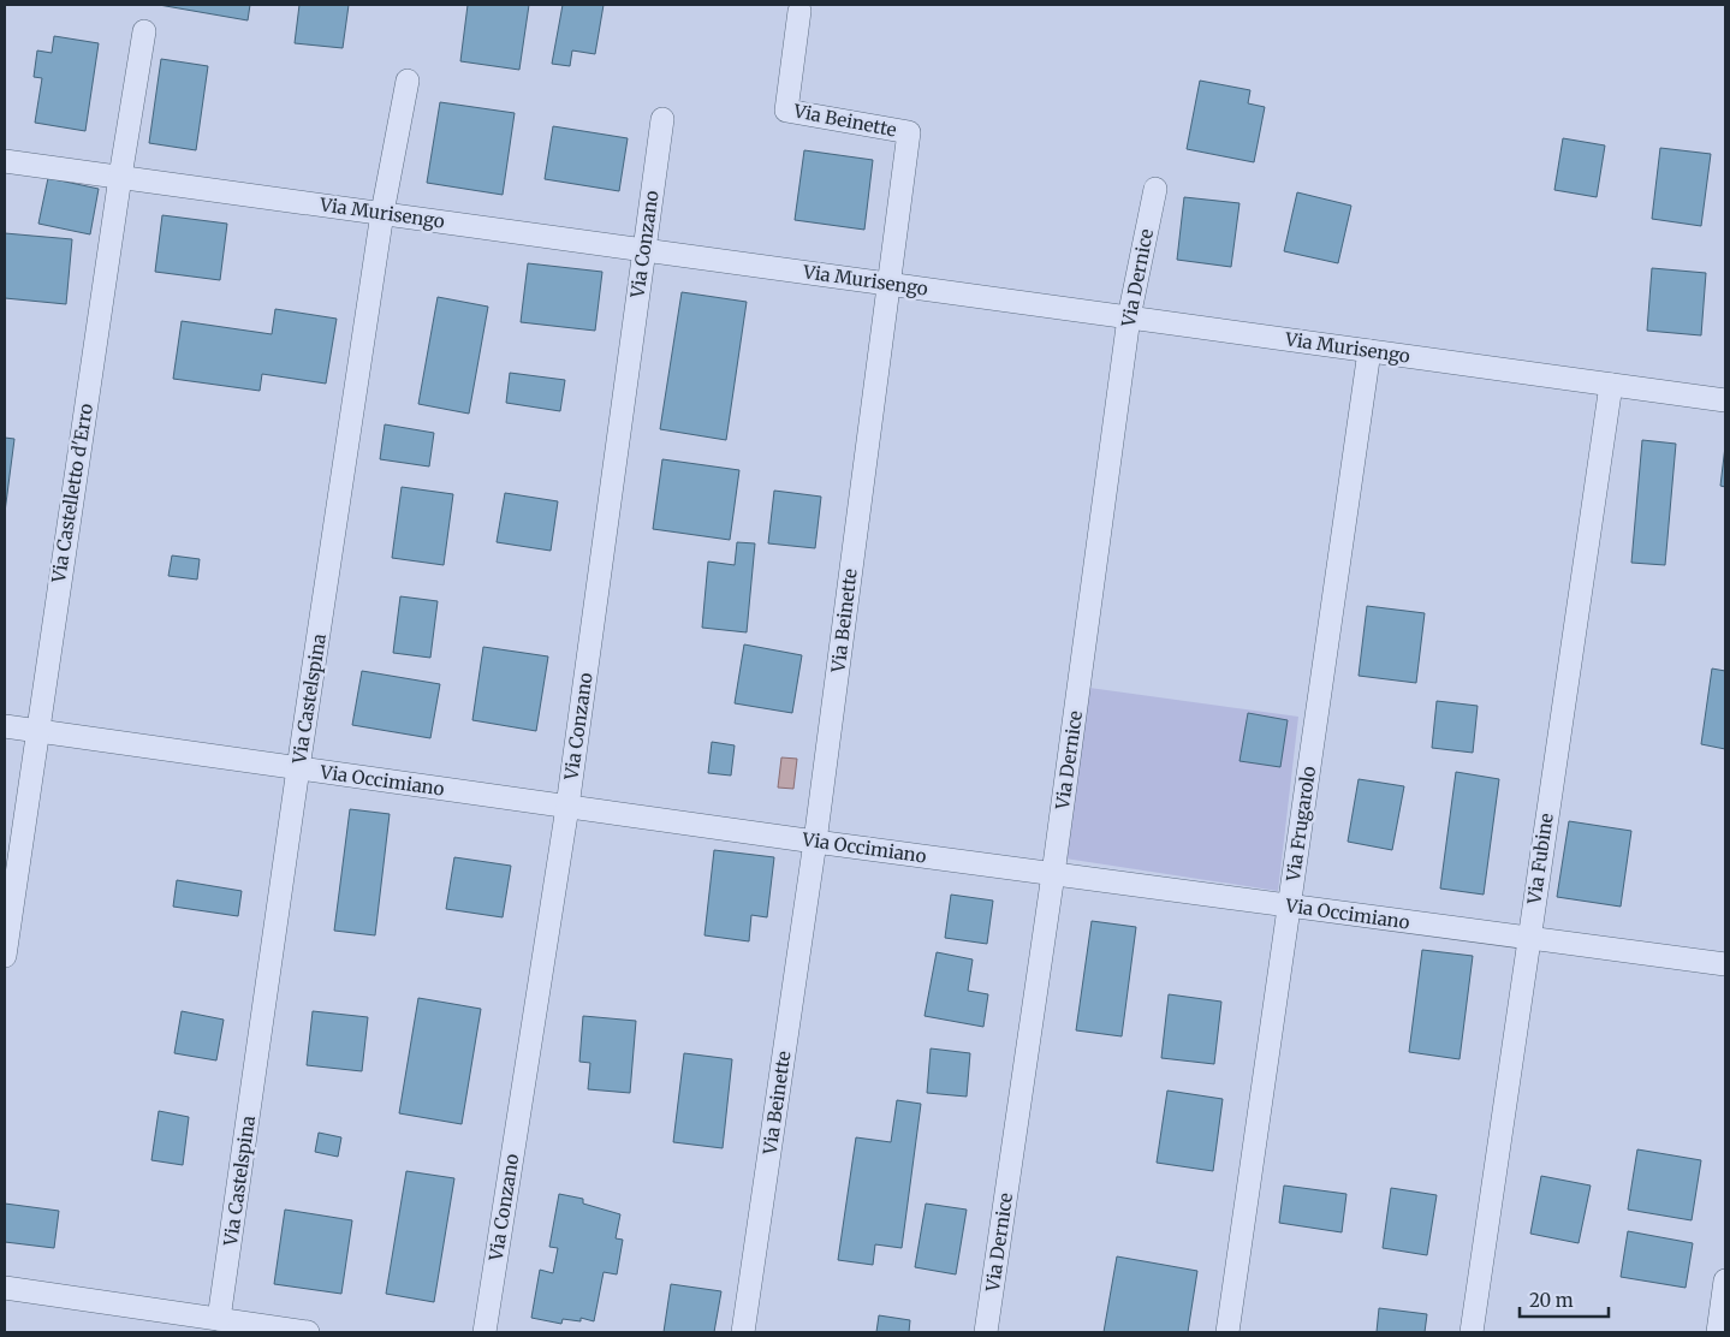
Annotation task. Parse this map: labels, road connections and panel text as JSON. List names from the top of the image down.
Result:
{
  "streets": {
    "street": [
      "Via Beinette",
      "Via Murisengo",
      "Via Conzano",
      "Via Dernice",
      "Via Castelletto d'Erro",
      "Via Castelspina",
      "Via Occimiano",
      "Via Frugarolo",
      "Via Fubine"
    ]
  },
  "crossings": [
    ["Via Beinette", "Via Murisengo"],
    ["Via Beinette", "Via Occimiano"],
    ["Via Murisengo", "Via Conzano"],
    ["Via Murisengo", "Via Dernice"],
    ["Via Murisengo", "Via Castelletto d'Erro"],
    ["Via Murisengo", "Via Castelspina"],
    ["Via Murisengo", "Via Frugarolo"],
    ["Via Murisengo", "Via Fubine"],
    ["Via Conzano", "Via Occimiano"],
    ["Via Dernice", "Via Occimiano"],
    ["Via Castelletto d'Erro", "Via Occimiano"],
    ["Via Castelspina", "Via Occimiano"],
    ["Via Occimiano", "Via Frugarolo"],
    ["Via Occimiano", "Via Fubine"]
  ],
  "scale_bar": "20 m"
}
